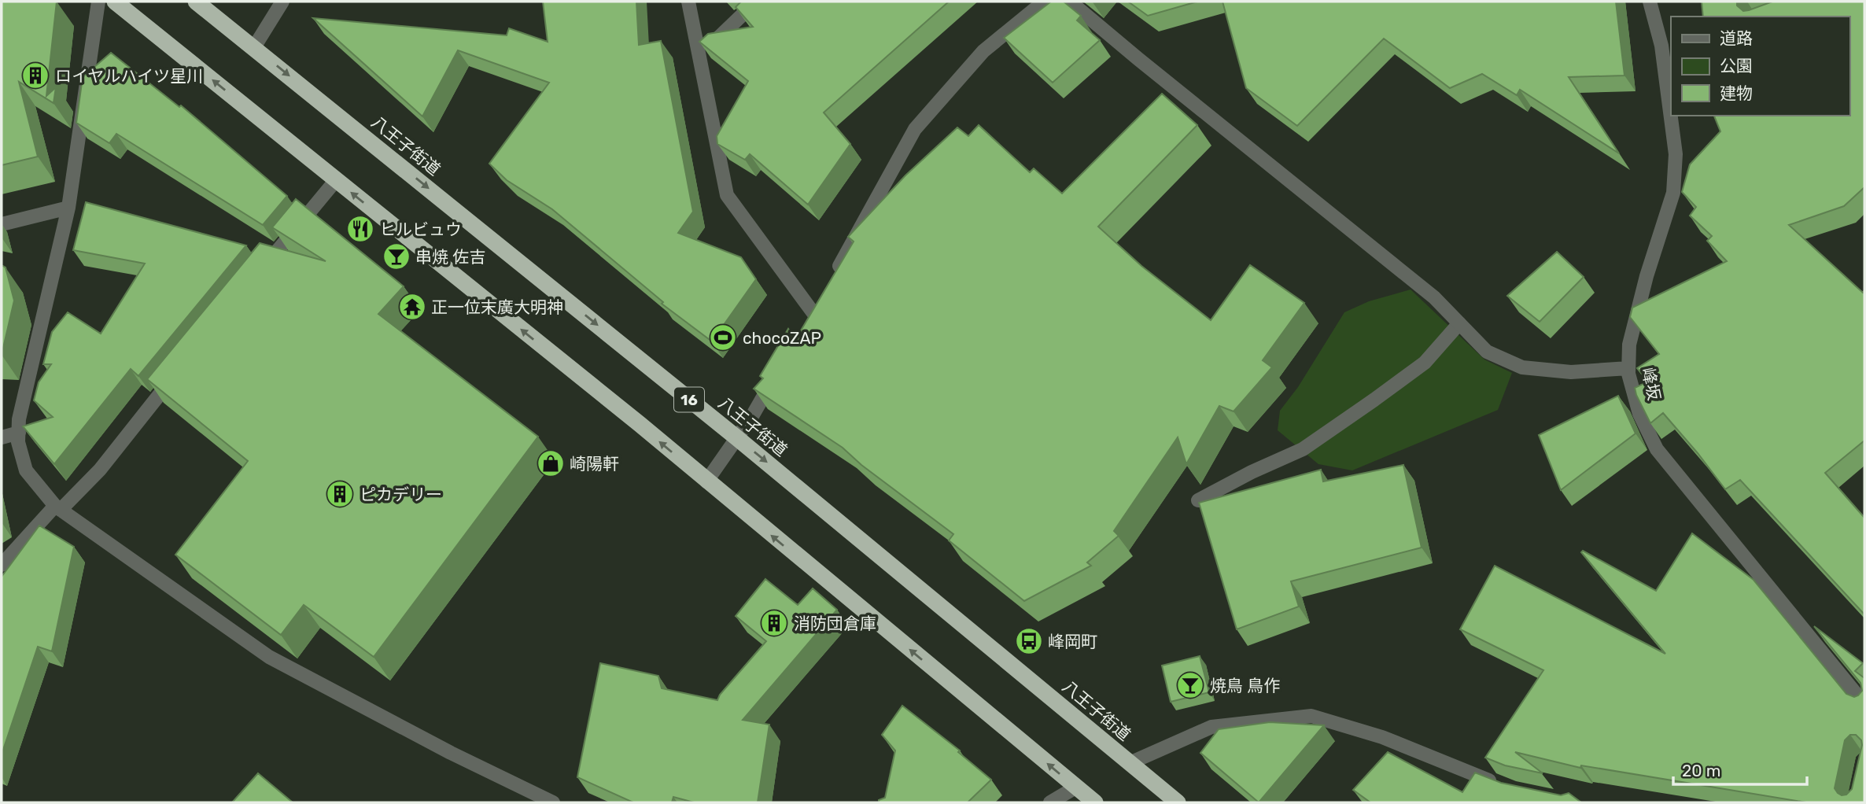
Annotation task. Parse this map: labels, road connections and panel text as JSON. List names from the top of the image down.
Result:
{
  "streets": {
    "highway": ["八王子街道", "16"],
    "street": ["峰坂"]
  },
  "places": {
    "building": ["ロイヤルハイツ星川", "ピカデリー", "消防団倉庫"],
    "restaurant": ["ヒルビュウ"],
    "bar": ["串焼 佐吉", "焼鳥 鳥作"],
    "temple": ["正一位末廣大明神"],
    "sports": ["chocoZAP"],
    "shop": ["崎陽軒"],
    "bus stop": ["峰岡町"]
  },
  "legend": ["道路", "公園", "建物"],
  "scale_bar": "20 m"
}
